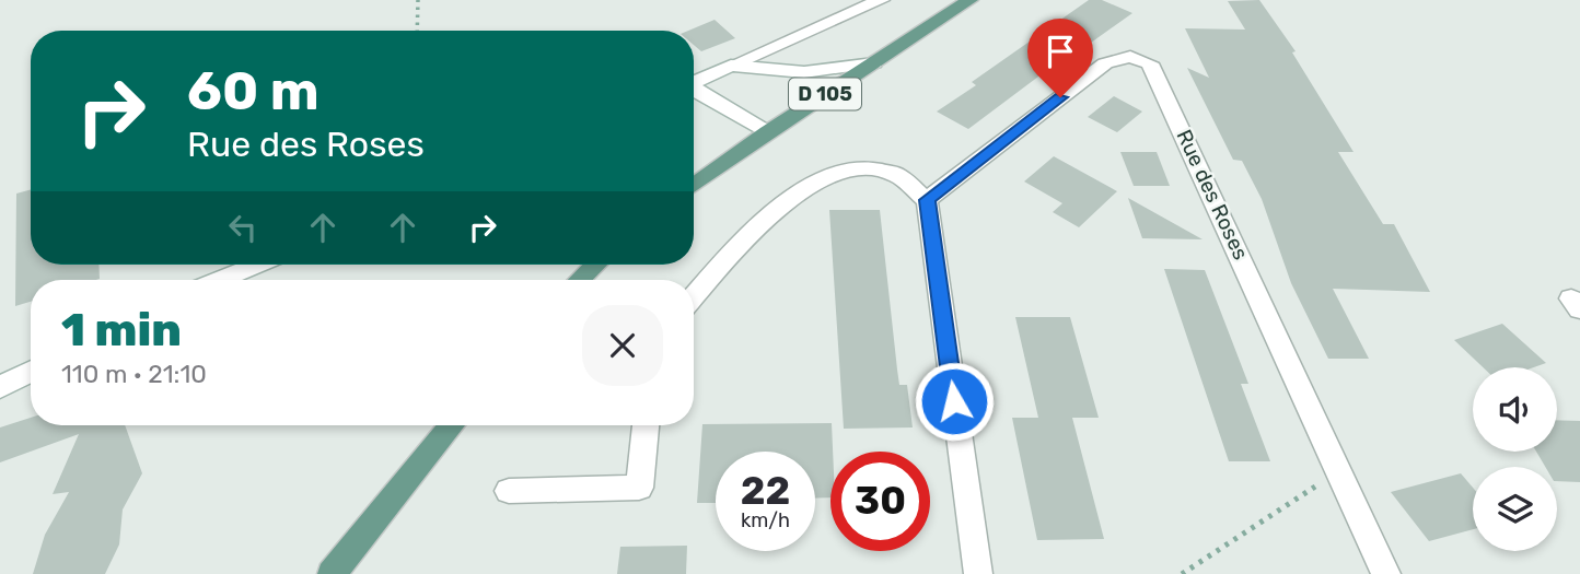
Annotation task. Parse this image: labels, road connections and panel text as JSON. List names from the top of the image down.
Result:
{
  "streets": {
    "main road": ["D 105"],
    "street": ["Rue des Roses"]
  },
  "page": {
    "turn": ["60 m", "Rue des Roses"],
    "heading": ["1 min", "110 m · 21:10"],
    "speed": "22 km/h",
    "limit": "30"
  }
}
